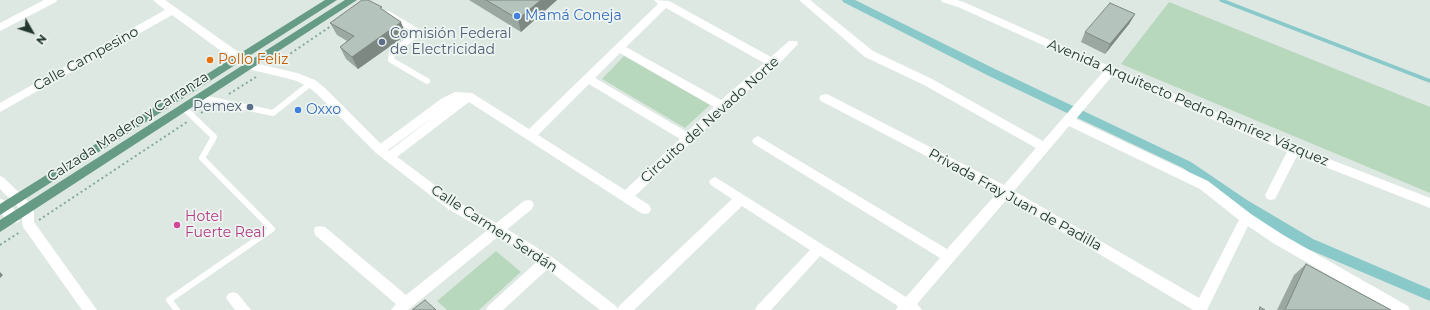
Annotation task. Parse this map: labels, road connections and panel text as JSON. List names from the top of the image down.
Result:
{
  "streets": {
    "main road": ["Calzada Madero y Carranza"],
    "street": [
      "Calle Campesino",
      "Avenida Arquitecto Pedro Ramírez Vázquez",
      "Circuito del Nevado Norte",
      "Privada Fray Juan de Padilla",
      "Calle Carmen Serdán"
    ]
  },
  "crossings": [
    ["Calle Campesino", "Calle Carmen Serdán"],
    ["Calzada Madero y Carranza", "Calle Carmen Serdán"]
  ],
  "places": [
    "Mamá Coneja",
    "Comisión Federal de Electricidad",
    "Pollo Feliz",
    "Pemex",
    "Oxxo",
    "Hotel Fuerte Real"
  ],
  "north": "bottom right"
}
